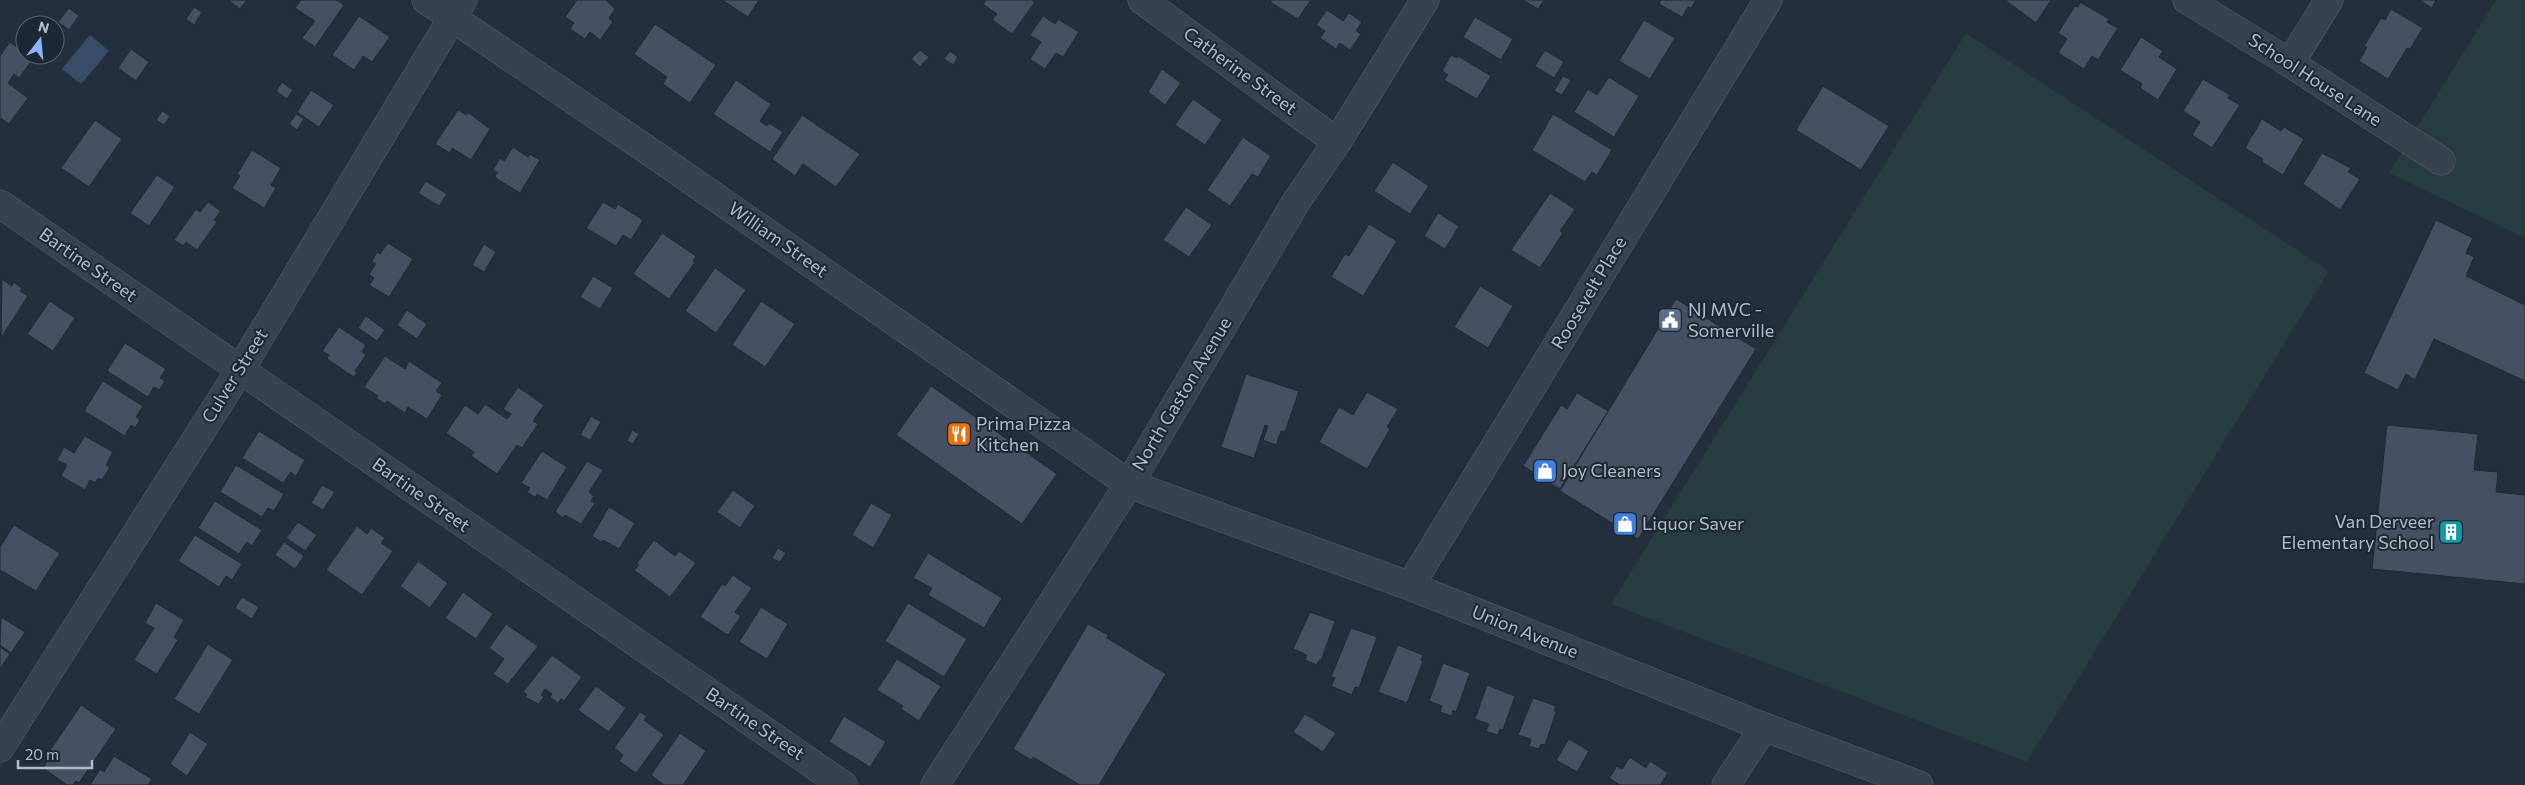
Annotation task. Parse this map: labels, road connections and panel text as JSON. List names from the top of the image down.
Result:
{
  "streets": {
    "street": [
      "Catherine Street",
      "School House Lane",
      "William Street",
      "Bartine Street",
      "Roosevelt Place",
      "Culver Street",
      "North Gaston Avenue",
      "Union Avenue"
    ]
  },
  "crossings": [
    ["Catherine Street", "North Gaston Avenue"],
    ["William Street", "Culver Street"],
    ["William Street", "North Gaston Avenue"],
    ["William Street", "Union Avenue"],
    ["Bartine Street", "Culver Street"],
    ["Roosevelt Place", "Union Avenue"],
    ["North Gaston Avenue", "Union Avenue"]
  ],
  "places": {
    "public building": ["NJ MVC - Somerville"],
    "restaurant": ["Prima Pizza Kitchen"],
    "shop": ["Joy Cleaners", "Liquor Saver"],
    "building": ["Van Derveer Elementary School"]
  },
  "scale_bar": "20 m",
  "north": "top"
}
